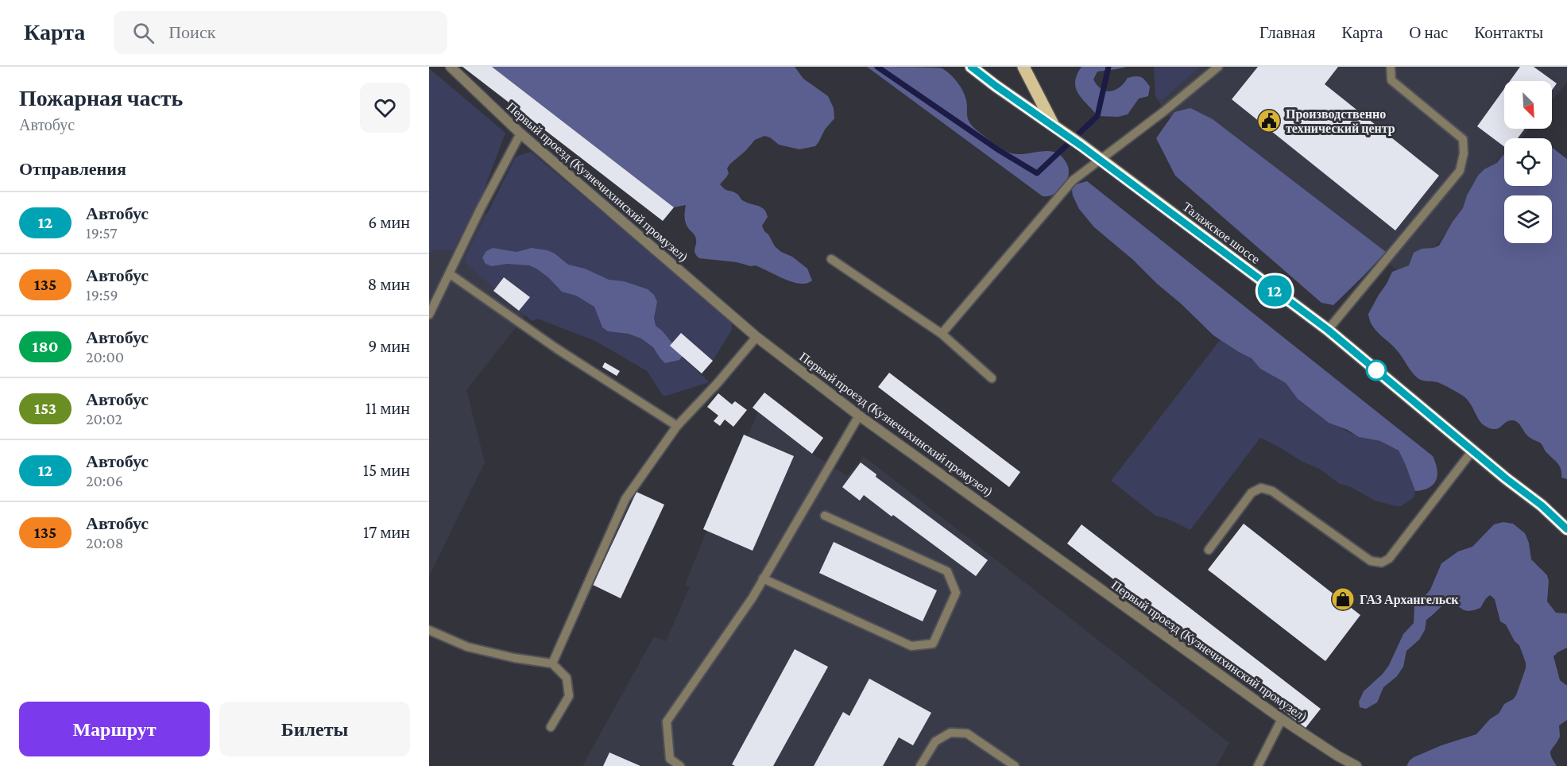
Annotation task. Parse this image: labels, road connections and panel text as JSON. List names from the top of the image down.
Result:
{
  "streets": {
    "main road": ["Талажское шоссе"],
    "street": ["Первый проезд (Кузнечихинский промузел)"]
  },
  "places": {
    "public building": ["Производственно технический центр"],
    "shop": ["ГАЗ Архангельск"]
  },
  "lines": ["bus line 12"],
  "north": "bottom right",
  "page": {
    "header": "Карта",
    "search": "Поиск",
    "nav": [
      "Главная",
      "Карта",
      "О нас",
      "Контакты"
    ],
    "heading": [
      ["Пожарная часть", "Автобус"],
      "Отправления"
    ],
    "on_map": "12",
    "list": [
      {
        "mark": "12",
        "name": "Автобус",
        "note": "19:57",
        "value": "6 мин"
      },
      {
        "mark": "135",
        "name": "Автобус",
        "note": "19:59",
        "value": "8 мин"
      },
      {
        "mark": "180",
        "name": "Автобус",
        "note": "20:00",
        "value": "9 мин"
      },
      {
        "mark": "153",
        "name": "Автобус",
        "note": "20:02",
        "value": "11 мин"
      },
      {
        "mark": "12",
        "name": "Автобус",
        "note": "20:06",
        "value": "15 мин"
      },
      {
        "mark": "135",
        "name": "Автобус",
        "note": "20:08",
        "value": "17 мин"
      }
    ],
    "buttons": ["Маршрут", "Билеты"]
  }
}
